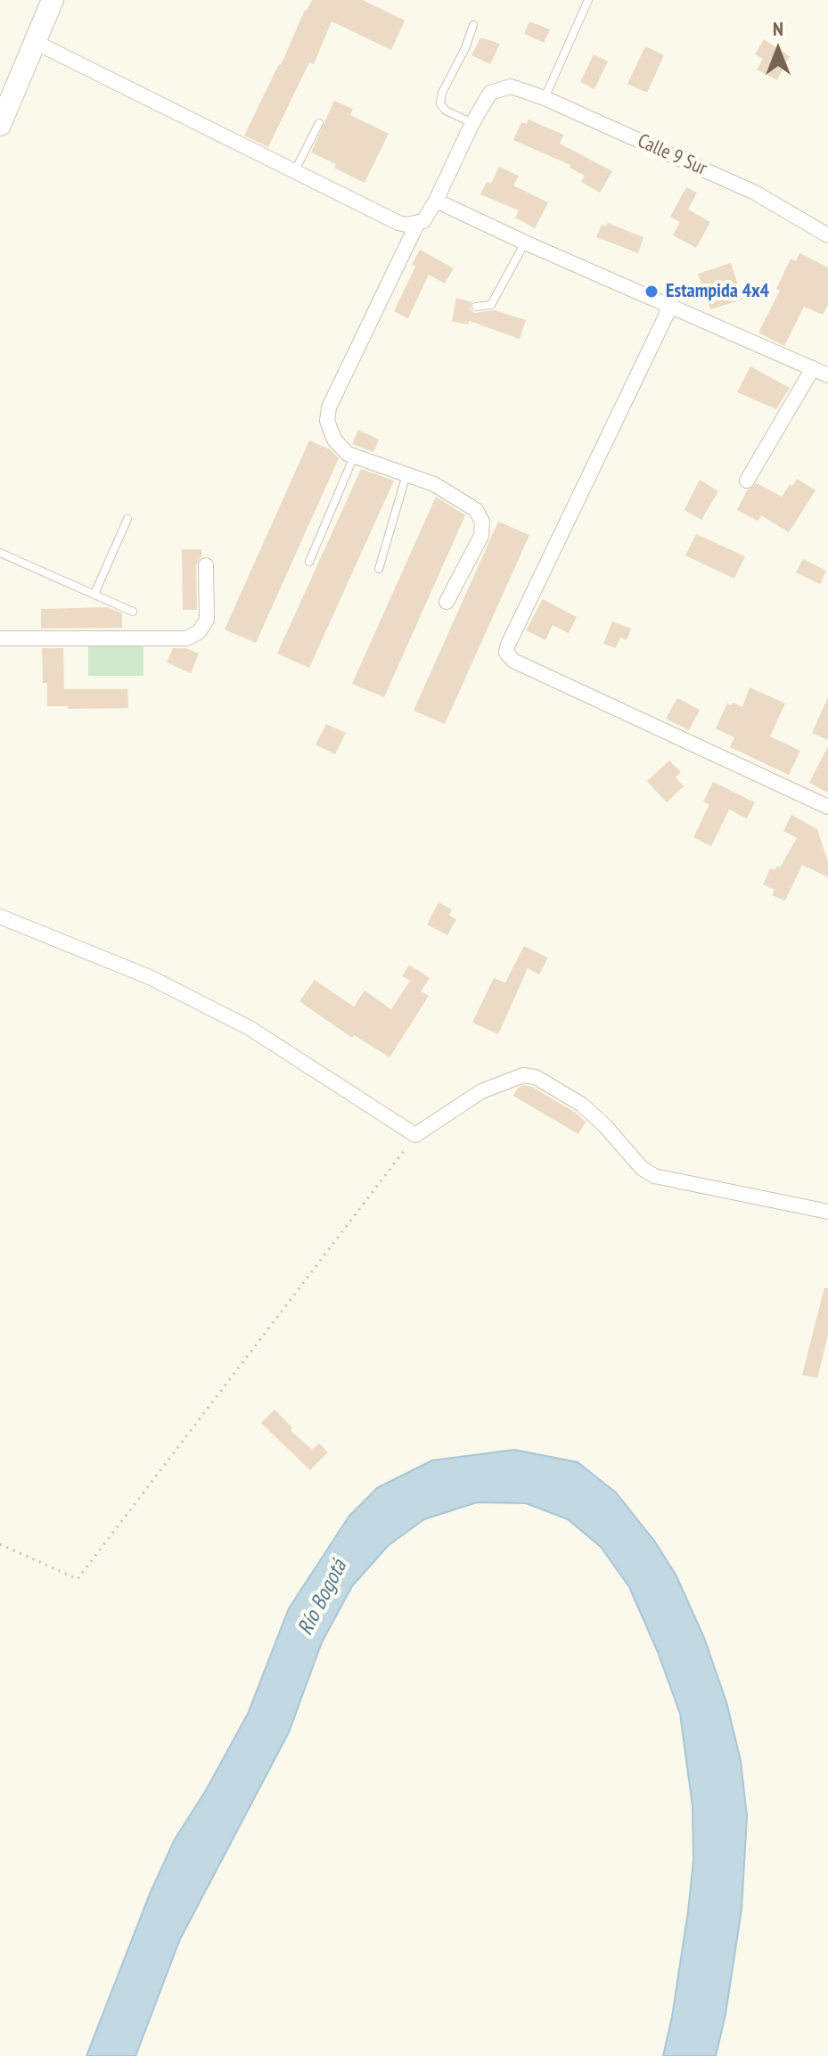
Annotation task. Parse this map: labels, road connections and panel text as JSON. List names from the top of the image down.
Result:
{
  "streets": {
    "street": ["Calle 9 Sur"]
  },
  "water": ["Río Bogotá"],
  "places": ["Estampida 4x4"],
  "north": "top"
}
